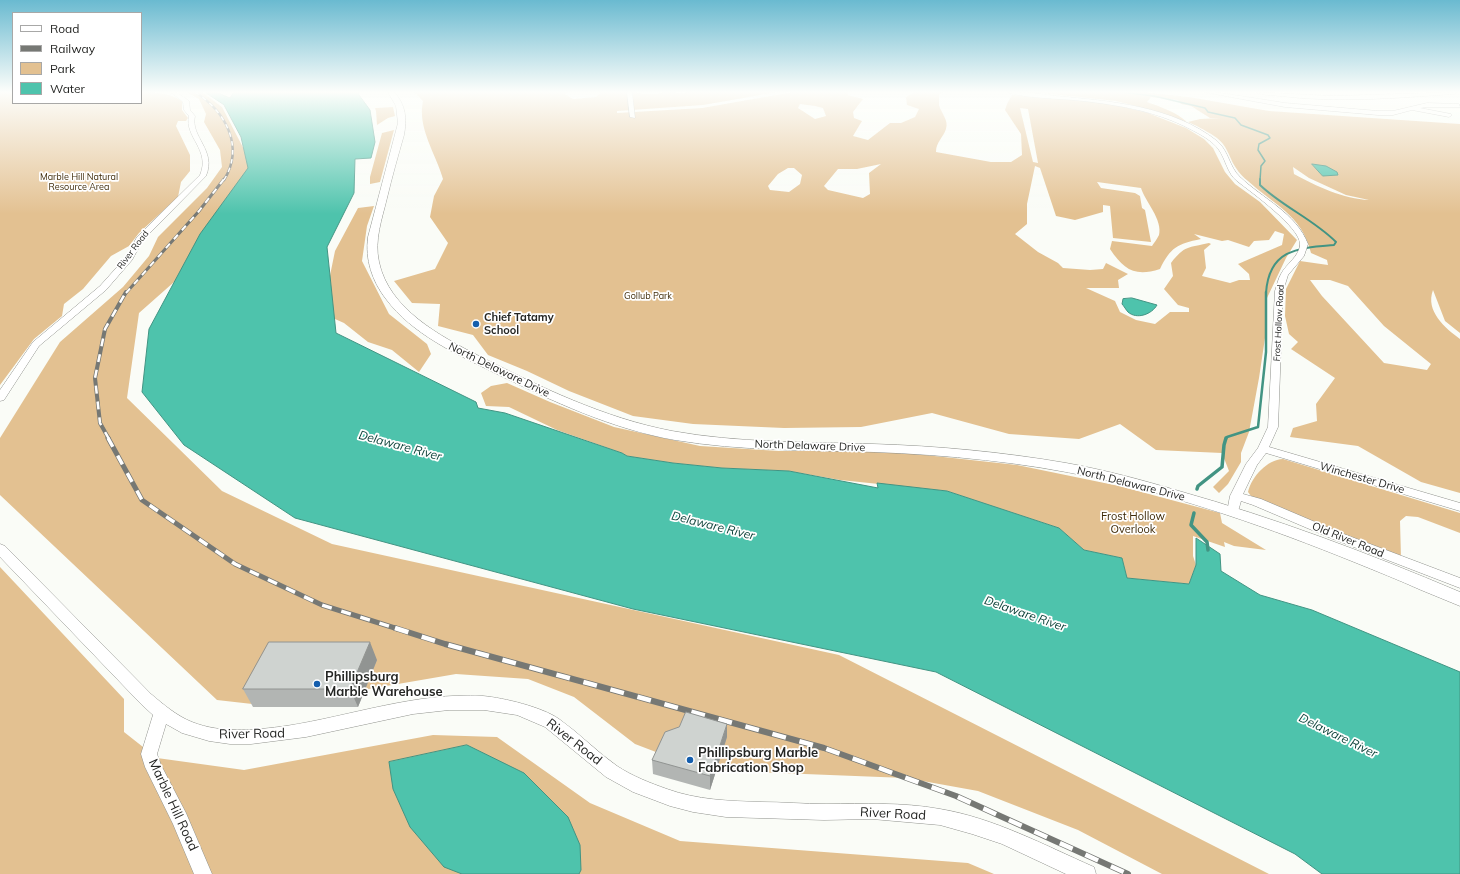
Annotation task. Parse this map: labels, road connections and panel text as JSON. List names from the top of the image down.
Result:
{
  "streets": {
    "main road": ["North Delaware Drive"],
    "street": [
      "River Road",
      "Frost Hollow Road",
      "Winchester Drive",
      "Old River Road",
      "Marble Hill Road"
    ]
  },
  "crossings": [
    ["River Road", "Marble Hill Road"],
    ["Frost Hollow Road", "North Delaware Drive"],
    ["Frost Hollow Road", "Winchester Drive"],
    ["Frost Hollow Road", "Old River Road"]
  ],
  "water": ["Delaware River"],
  "parks": ["Marble Hill Natural Resource Area", "Gollub Park", "Frost Hollow Overlook"],
  "places": ["Chief Tatamy School", "Phillipsburg Marble Warehouse", "Phillipsburg Marble Fabrication Shop"],
  "legend": [
    "Road",
    "Railway",
    "Park",
    "Water"
  ]
}
